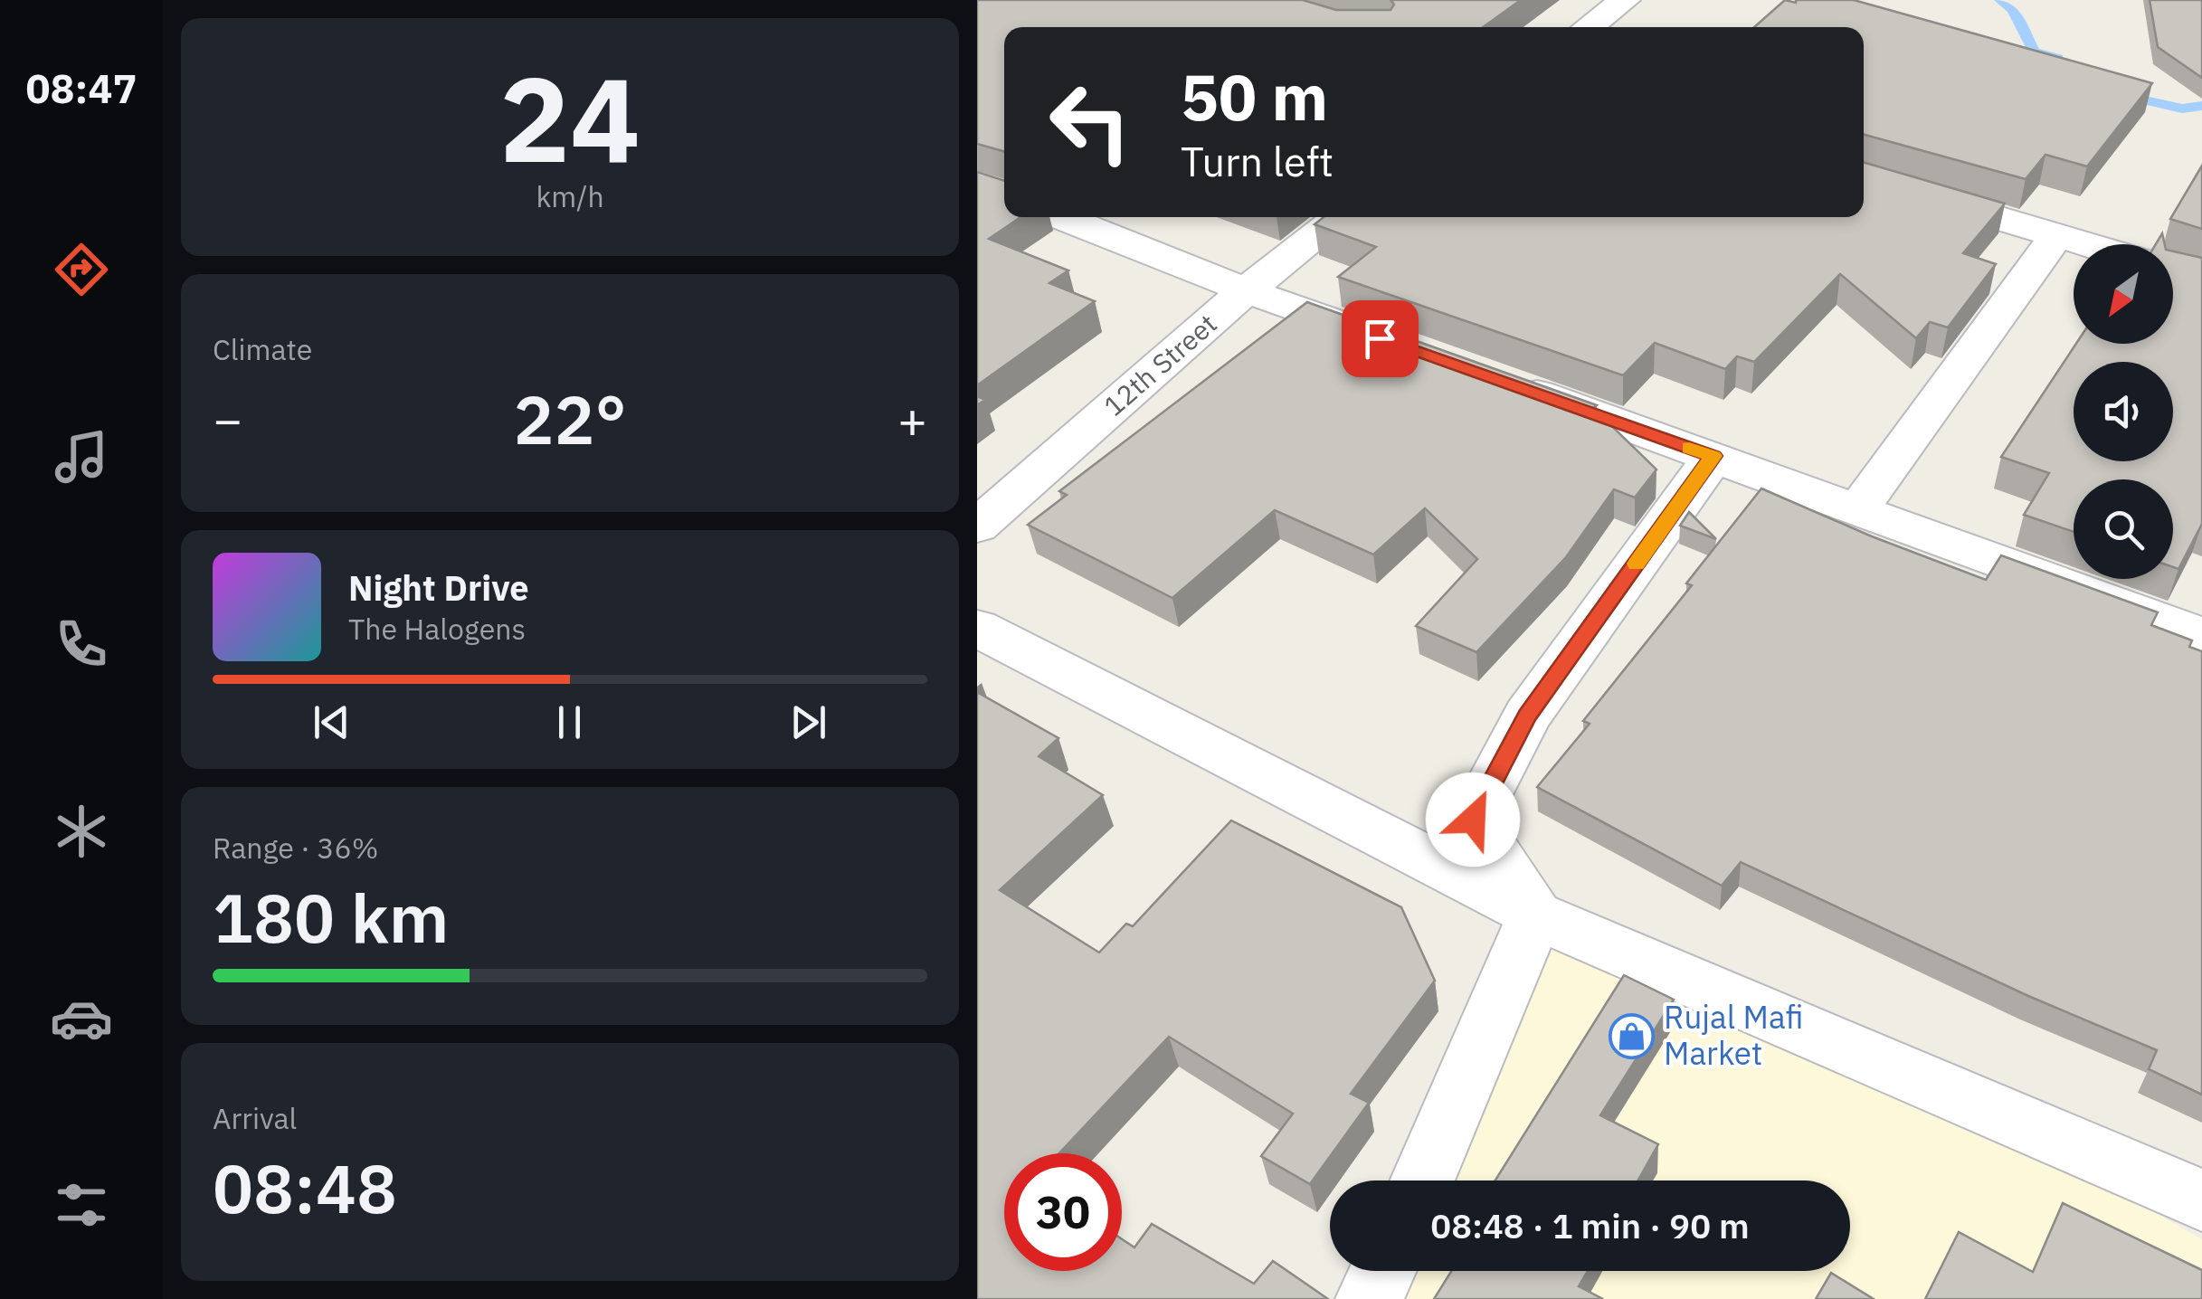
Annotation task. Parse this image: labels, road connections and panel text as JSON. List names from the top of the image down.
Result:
{
  "streets": {
    "street": ["12th Street"]
  },
  "places": {
    "shop": ["Rujal Mafi Market"]
  },
  "north": "bottom left",
  "page": {
    "tabs": "08:47",
    "tile": [
      ["24", "km/h"],
      "Climate",
      ["Range · 36%", "180 km"],
      ["Arrival", "08:48"]
    ],
    "turn": ["50 m", "Turn left"],
    "heat": ["−", "22°", "+"],
    "song": ["Night Drive", "The Halogens"],
    "limit": "30",
    "trip": "08:48 · 1 min · 90 m"
  }
}
